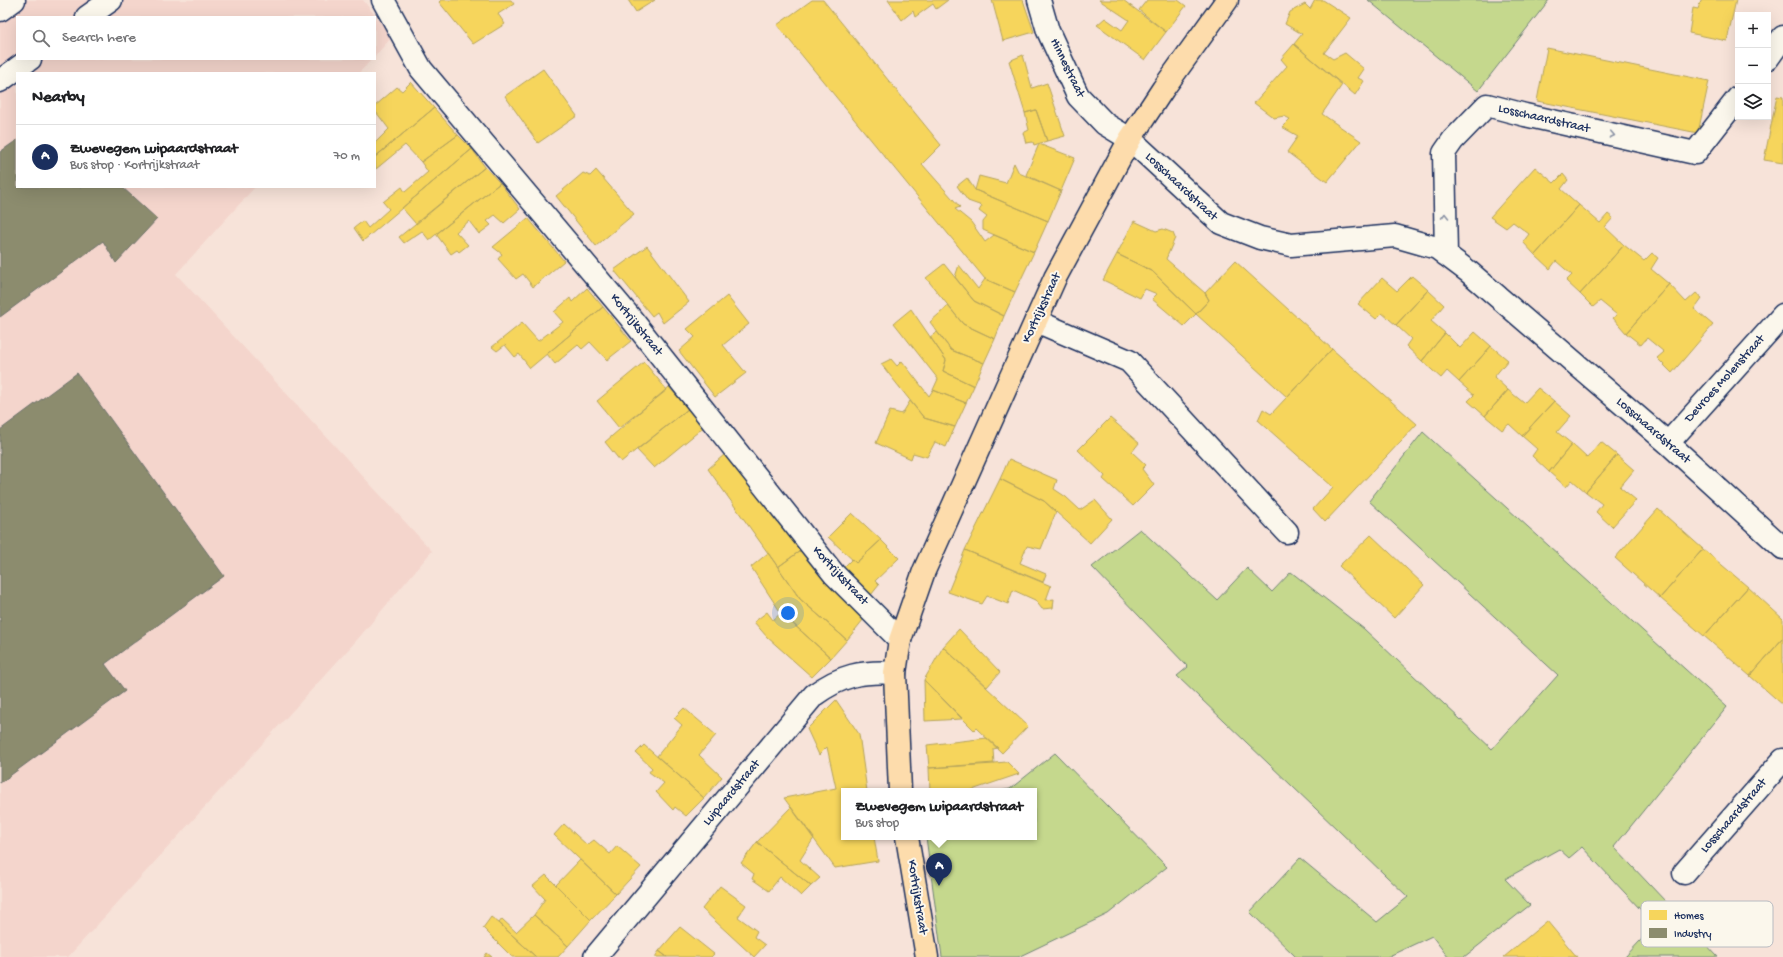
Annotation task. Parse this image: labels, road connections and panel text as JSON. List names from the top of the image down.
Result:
{
  "streets": {
    "main road": ["Kortrijkstraat"],
    "street": [
      "Hinnestraat",
      "Losschaardstraat",
      "Devroes Molenstraat",
      "Luipaardstraat"
    ]
  },
  "crossings": [
    ["Hinnestraat", "Losschaardstraat"],
    ["Hinnestraat", "Kortrijkstraat"],
    ["Losschaardstraat", "Kortrijkstraat"],
    ["Losschaardstraat", "Devroes Molenstraat"],
    ["Kortrijkstraat", "Luipaardstraat"]
  ],
  "legend": ["Homes", "Industry"],
  "page": {
    "map_buttons": ["+", "−"],
    "search": "Search here",
    "heading": "Nearby",
    "list": [
      {
        "mark": "A",
        "name": "Zwevegem Luipaardstraat",
        "note": "Bus stop · Kortrijkstraat",
        "value": "70 m"
      }
    ],
    "popup": ["Zwevegem Luipaardstraat", "Bus stop"],
    "pins": "A"
  }
}
